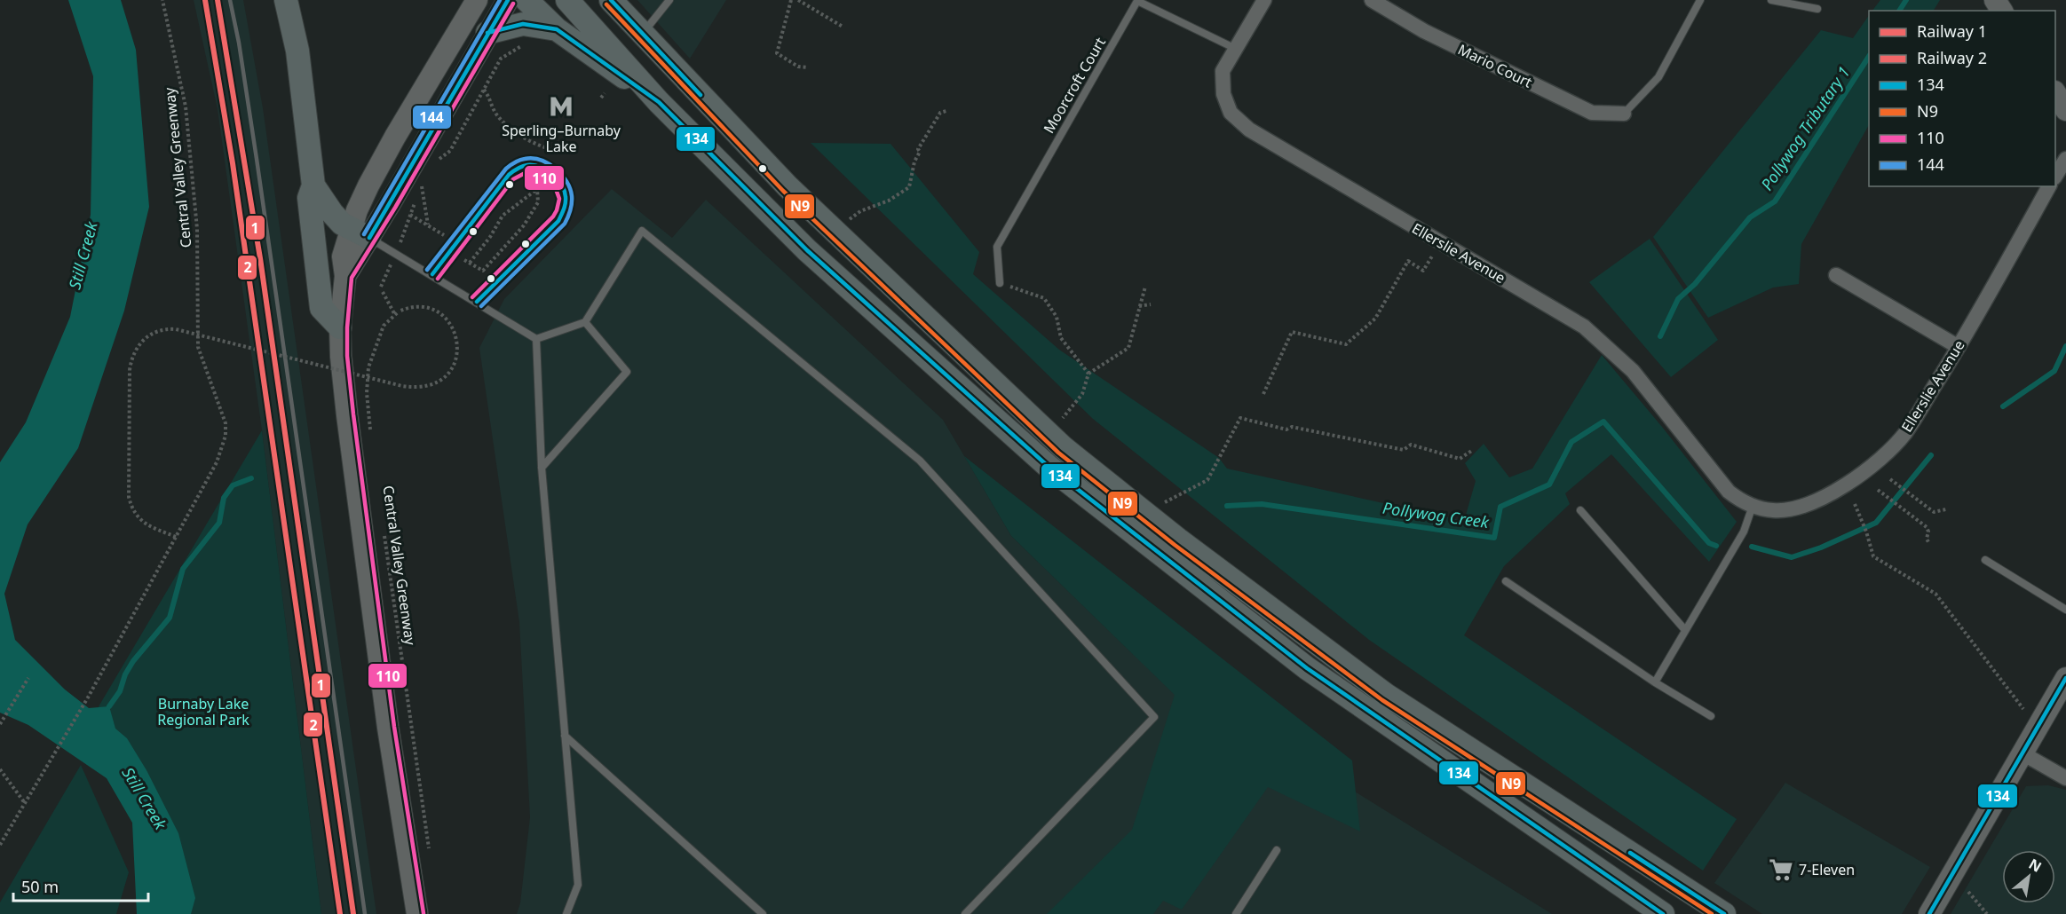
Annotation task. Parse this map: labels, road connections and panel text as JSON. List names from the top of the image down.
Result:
{
  "streets": {
    "street": ["Mario Court", "Ellerslie Avenue"],
    "lane": ["Moorcroft Court"],
    "path": ["Central Valley Greenway"]
  },
  "crossings": [
    ["Moorcroft Court", "Ellerslie Avenue"]
  ],
  "water": ["Pollywog Tributary 1", "Still Creek", "Pollywog Creek"],
  "parks": ["Burnaby Lake Regional Park"],
  "places": {
    "metro station": ["Sperling–Burnaby Lake"],
    "supermarket": ["7-Eleven"]
  },
  "lines": [
    "rail line 1",
    "rail line 2",
    "transit line 134",
    "transit line 144",
    "transit line 110",
    "transit line N9"
  ],
  "legend": [
    "Railway 1",
    "Railway 2",
    "134",
    "N9",
    "110",
    "144"
  ],
  "scale_bar": "50 m",
  "north": "top right"
}
